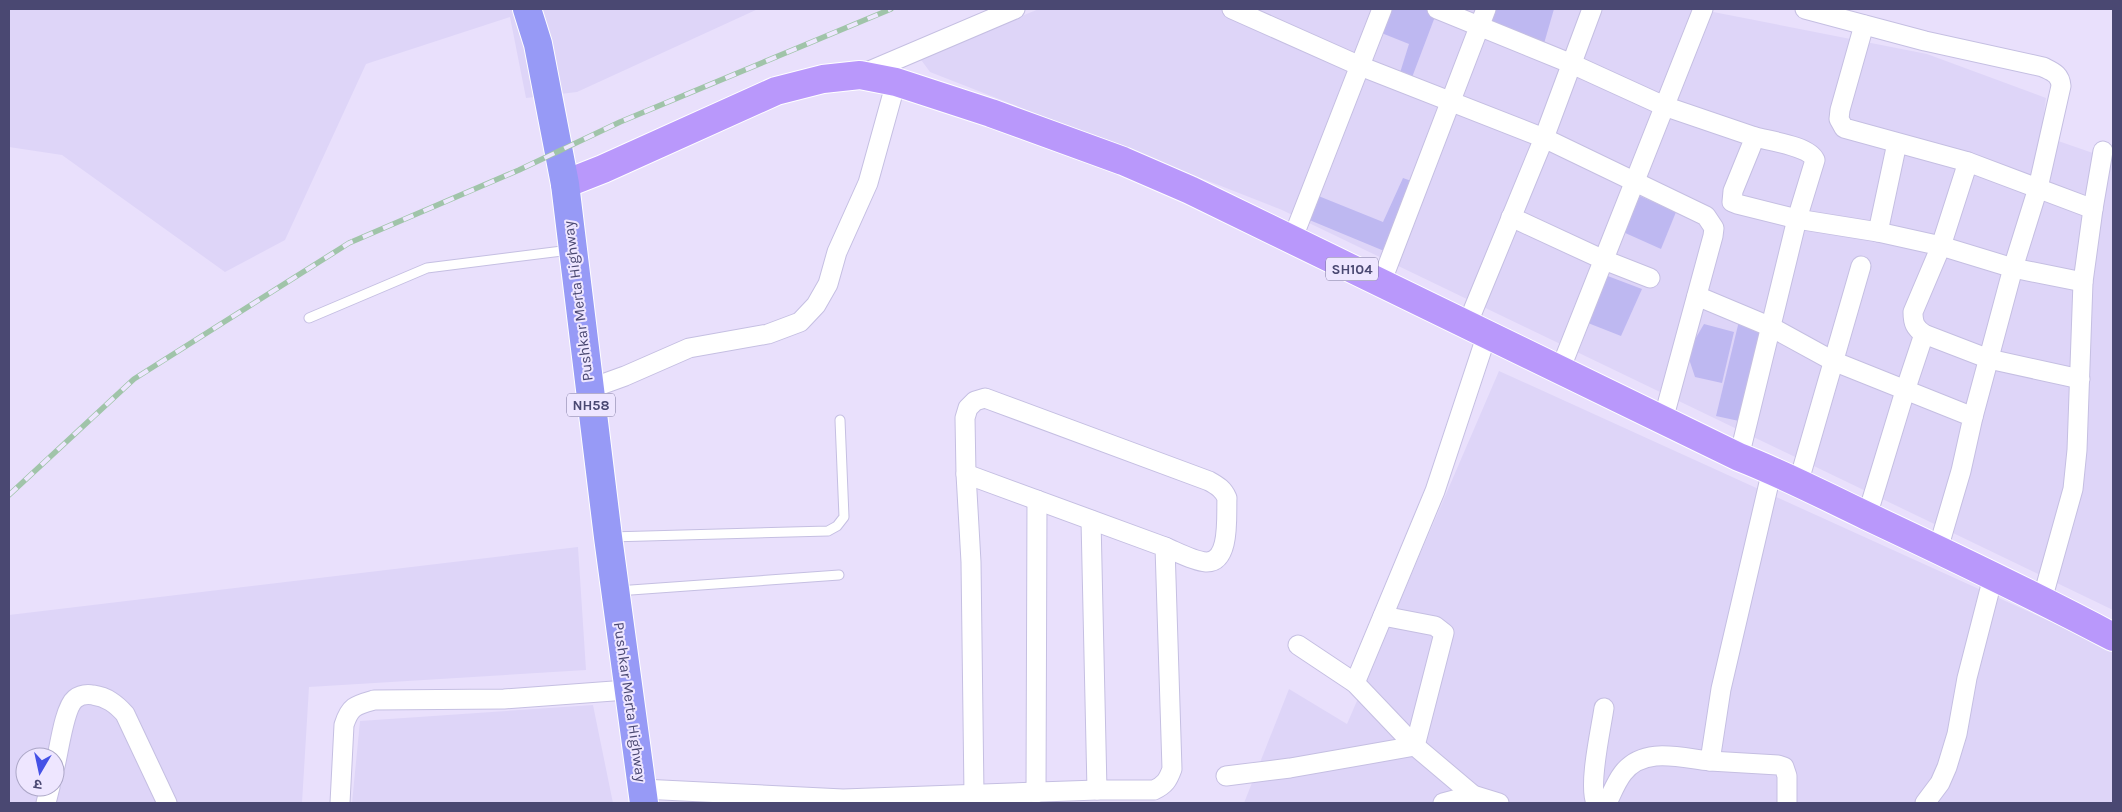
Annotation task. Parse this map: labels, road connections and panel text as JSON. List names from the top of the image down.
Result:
{
  "streets": {
    "highway": ["Pushkar Merta Highway", "NH58"],
    "main road": ["SH104"]
  },
  "crossings": [
    ["SH104", "Pushkar Merta Highway"]
  ],
  "north": "bottom"
}
